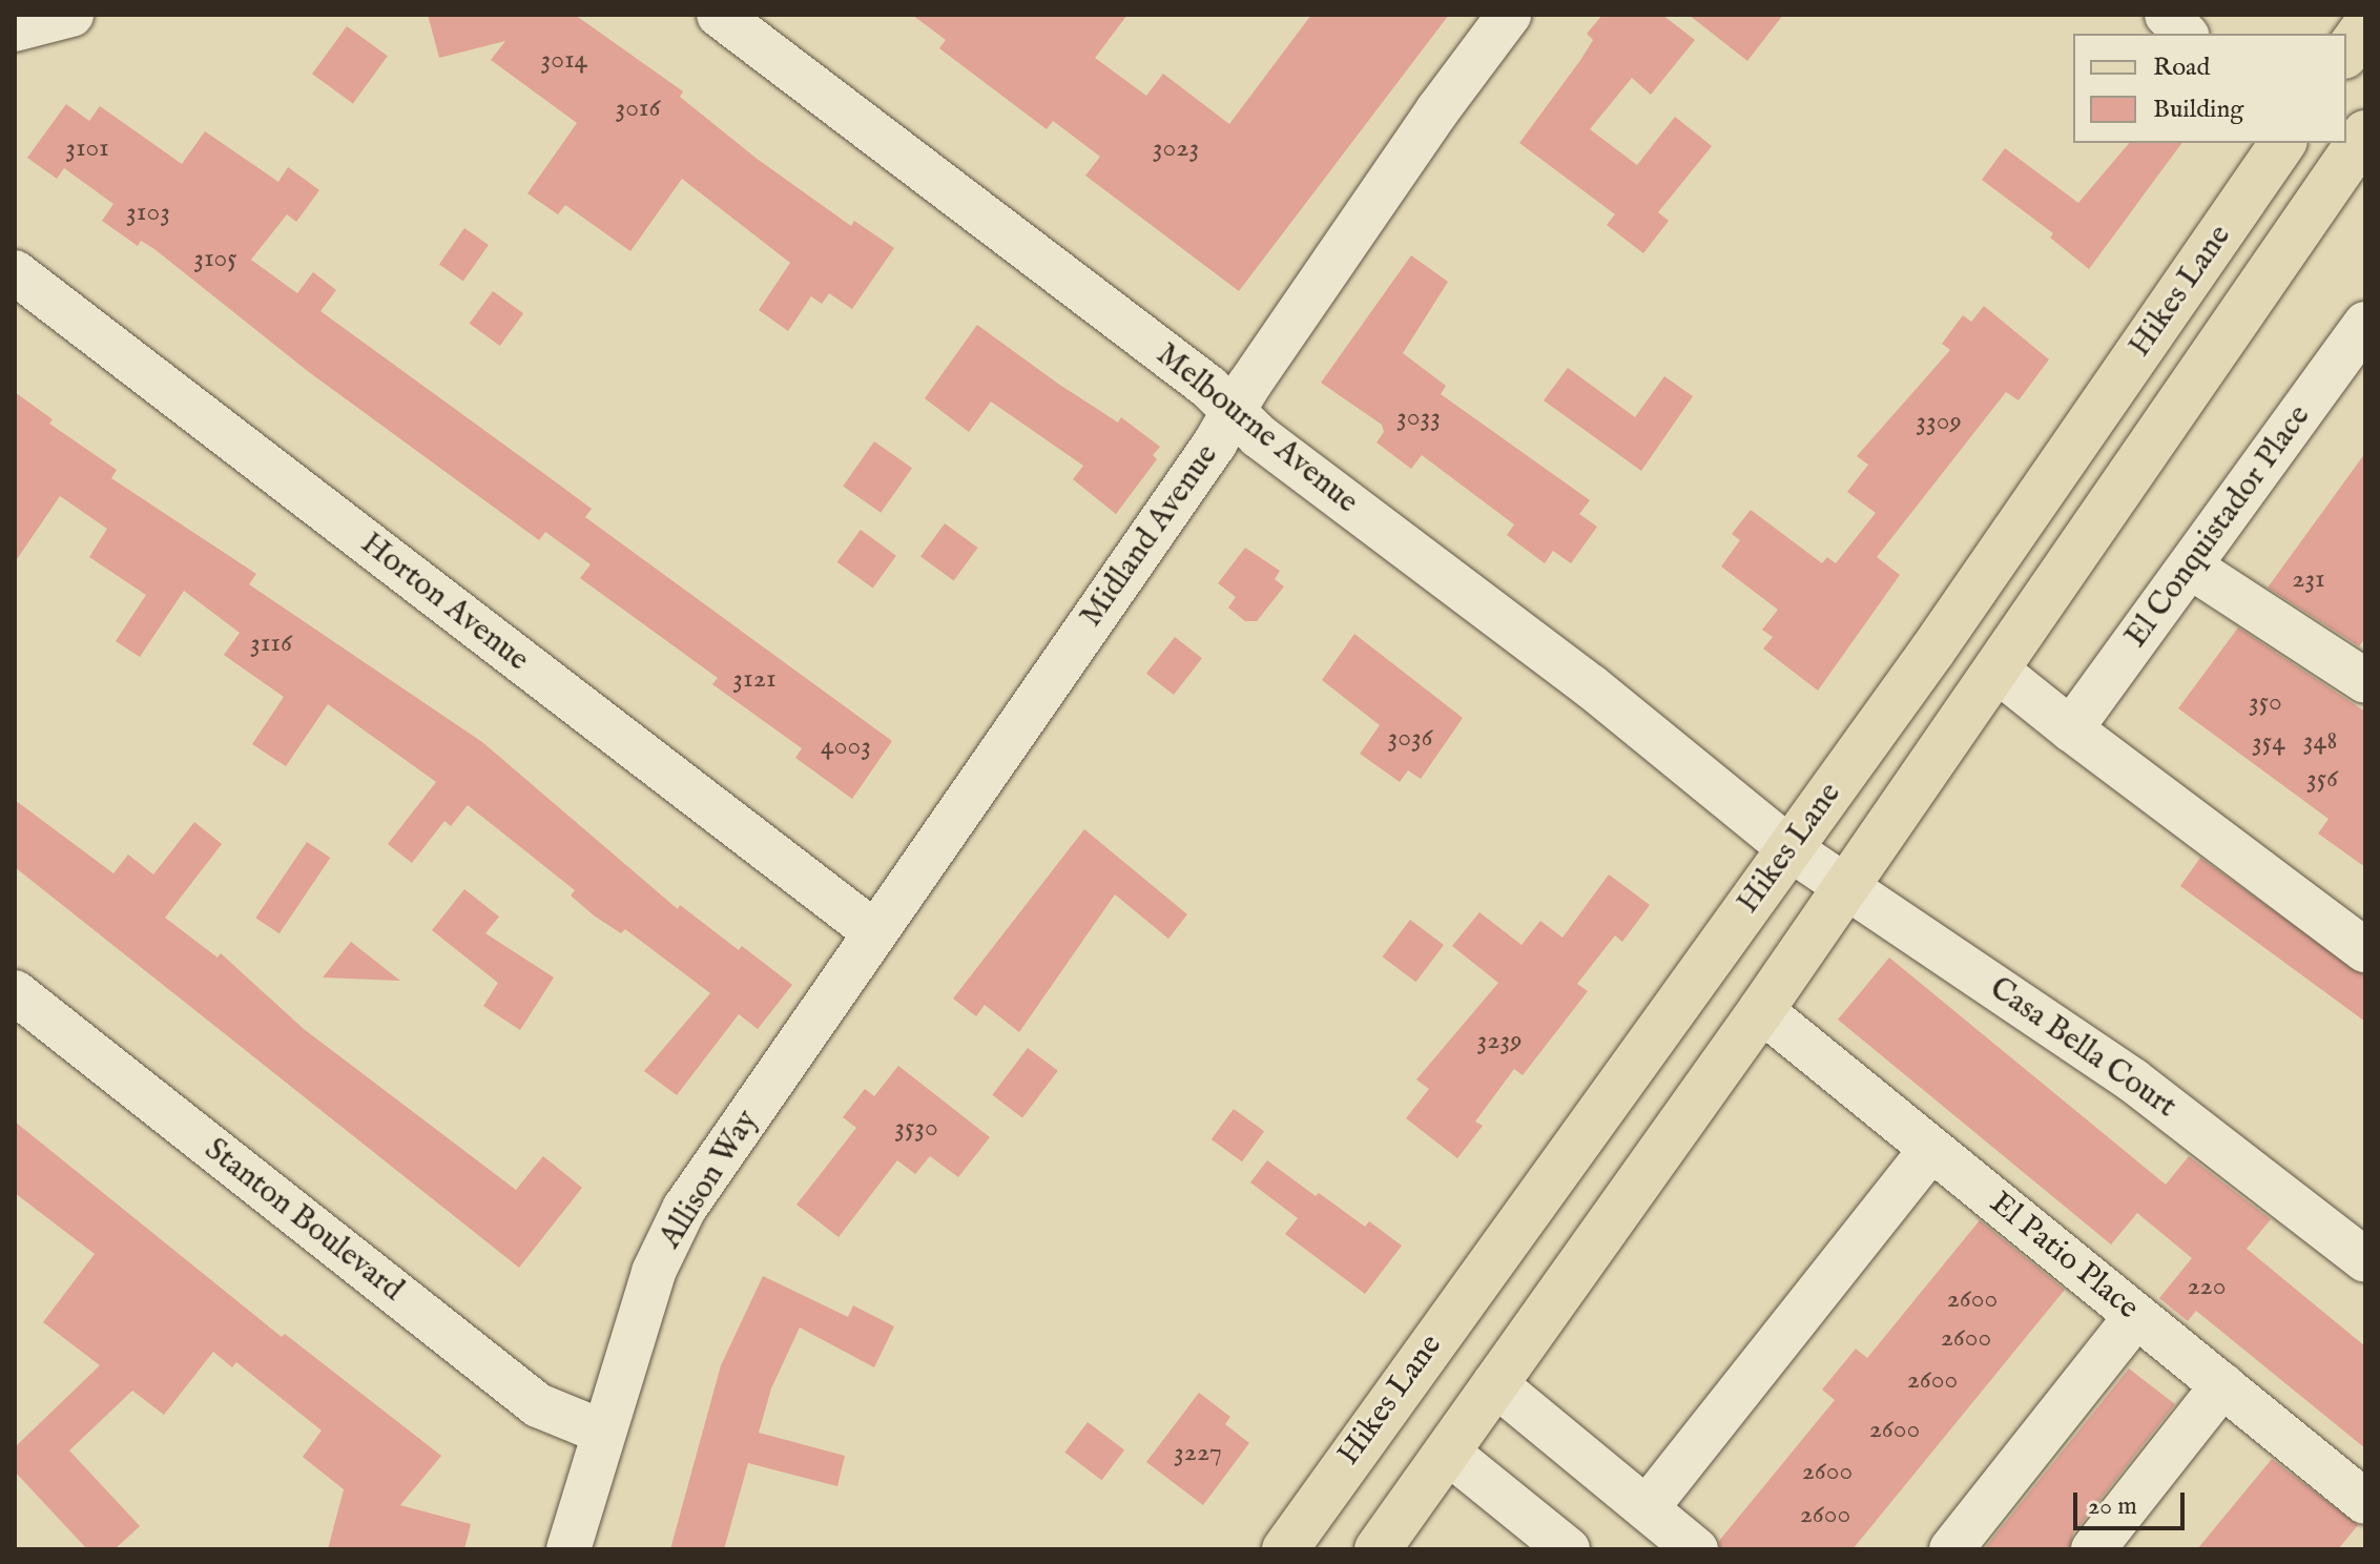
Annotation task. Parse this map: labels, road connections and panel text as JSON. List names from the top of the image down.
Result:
{
  "streets": {
    "main road": ["Hikes Lane"],
    "street": [
      "Melbourne Avenue",
      "El Conquistador Place",
      "Midland Avenue",
      "Horton Avenue",
      "Casa Bella Court",
      "Allison Way",
      "Stanton Boulevard",
      "El Patio Place"
    ]
  },
  "crossings": [
    ["Hikes Lane", "Melbourne Avenue"],
    ["Hikes Lane", "Casa Bella Court"],
    ["Hikes Lane", "El Patio Place"],
    ["Melbourne Avenue", "Midland Avenue"],
    ["Melbourne Avenue", "Casa Bella Court"],
    ["Midland Avenue", "Horton Avenue"],
    ["Midland Avenue", "Allison Way"],
    ["Horton Avenue", "Allison Way"],
    ["Allison Way", "Stanton Boulevard"]
  ],
  "house_numbers": [
    "3014",
    "3016",
    "3101",
    "3023",
    "3103",
    "3105",
    "3033",
    "3309",
    "231",
    "3116",
    "3121",
    "350",
    "3036",
    "348",
    "354",
    "4003",
    "356",
    "3239",
    "3530",
    "220",
    "2600",
    "2600",
    "2600",
    "2600",
    "3227",
    "2600",
    "2600"
  ],
  "legend": ["Road", "Building"],
  "scale_bar": "20 m"
}
